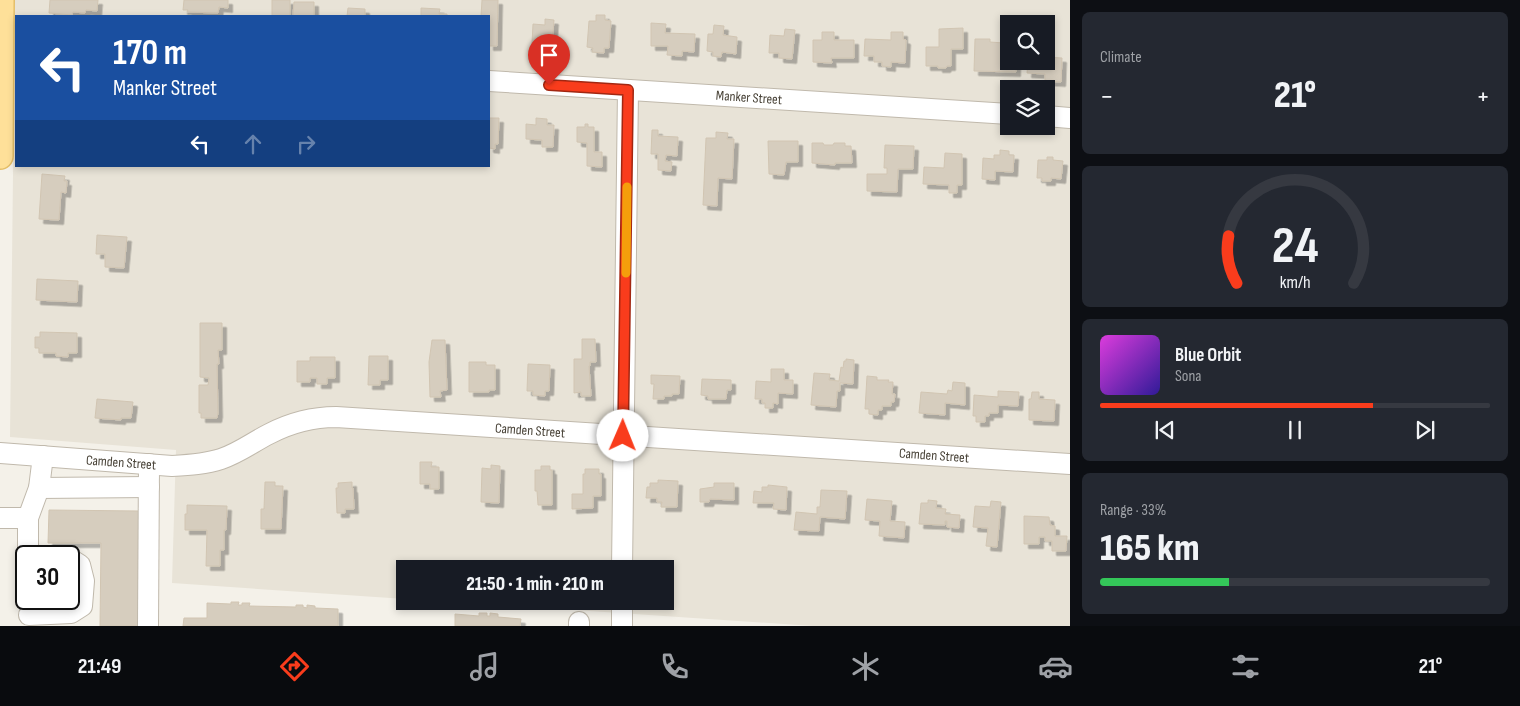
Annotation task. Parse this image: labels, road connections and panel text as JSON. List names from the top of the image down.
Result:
{
  "streets": {
    "street": ["Manker Street", "Camden Street"]
  },
  "page": {
    "tile": [
      "Climate",
      ["Range · 33%", "165 km"]
    ],
    "turn": ["170 m", "Manker Street"],
    "heat": ["−", "21°", "+"],
    "song": ["Blue Orbit", "Sona"],
    "limit": "30",
    "trip": "21:50 · 1 min · 210 m",
    "tabs": ["21:49", "21°"],
    "gauge": ["24", "km/h"]
  }
}
